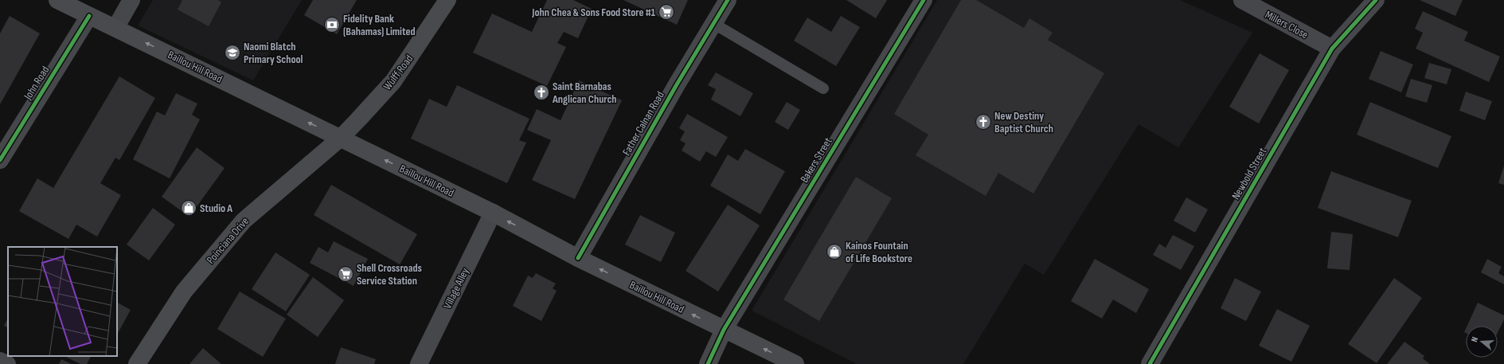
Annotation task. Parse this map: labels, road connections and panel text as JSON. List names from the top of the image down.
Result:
{
  "streets": {
    "main road": ["Baillou Hill Road", "Wulff Road", "Poinciana Drive"],
    "street": [
      "Millers Close",
      "John Road",
      "Father Calnan Road",
      "Bakers Street",
      "Newbold Street",
      "Village Alley"
    ]
  },
  "crossings": [
    ["Millers Close", "Newbold Street"],
    ["Baillou Hill Road", "Wulff Road"],
    ["Baillou Hill Road", "John Road"],
    ["Baillou Hill Road", "Father Calnan Road"],
    ["Baillou Hill Road", "Bakers Street"],
    ["Baillou Hill Road", "Poinciana Drive"],
    ["Baillou Hill Road", "Village Alley"],
    ["Wulff Road", "Poinciana Drive"]
  ],
  "one_way": ["Baillou Hill Road"],
  "places": {
    "supermarket": ["John Chea & Sons Food Store #1", "Shell Crossroads Service Station"],
    "bank": ["Fidelity Bank (Bahamas) Limited"],
    "school or university": ["Naomi Blatch Primary School"],
    "church": ["Saint Barnabas Anglican Church", "New Destiny Baptist Church"],
    "shop": ["Studio A", "Kainos Fountain of Life Bookstore"]
  },
  "north": "left"
}
